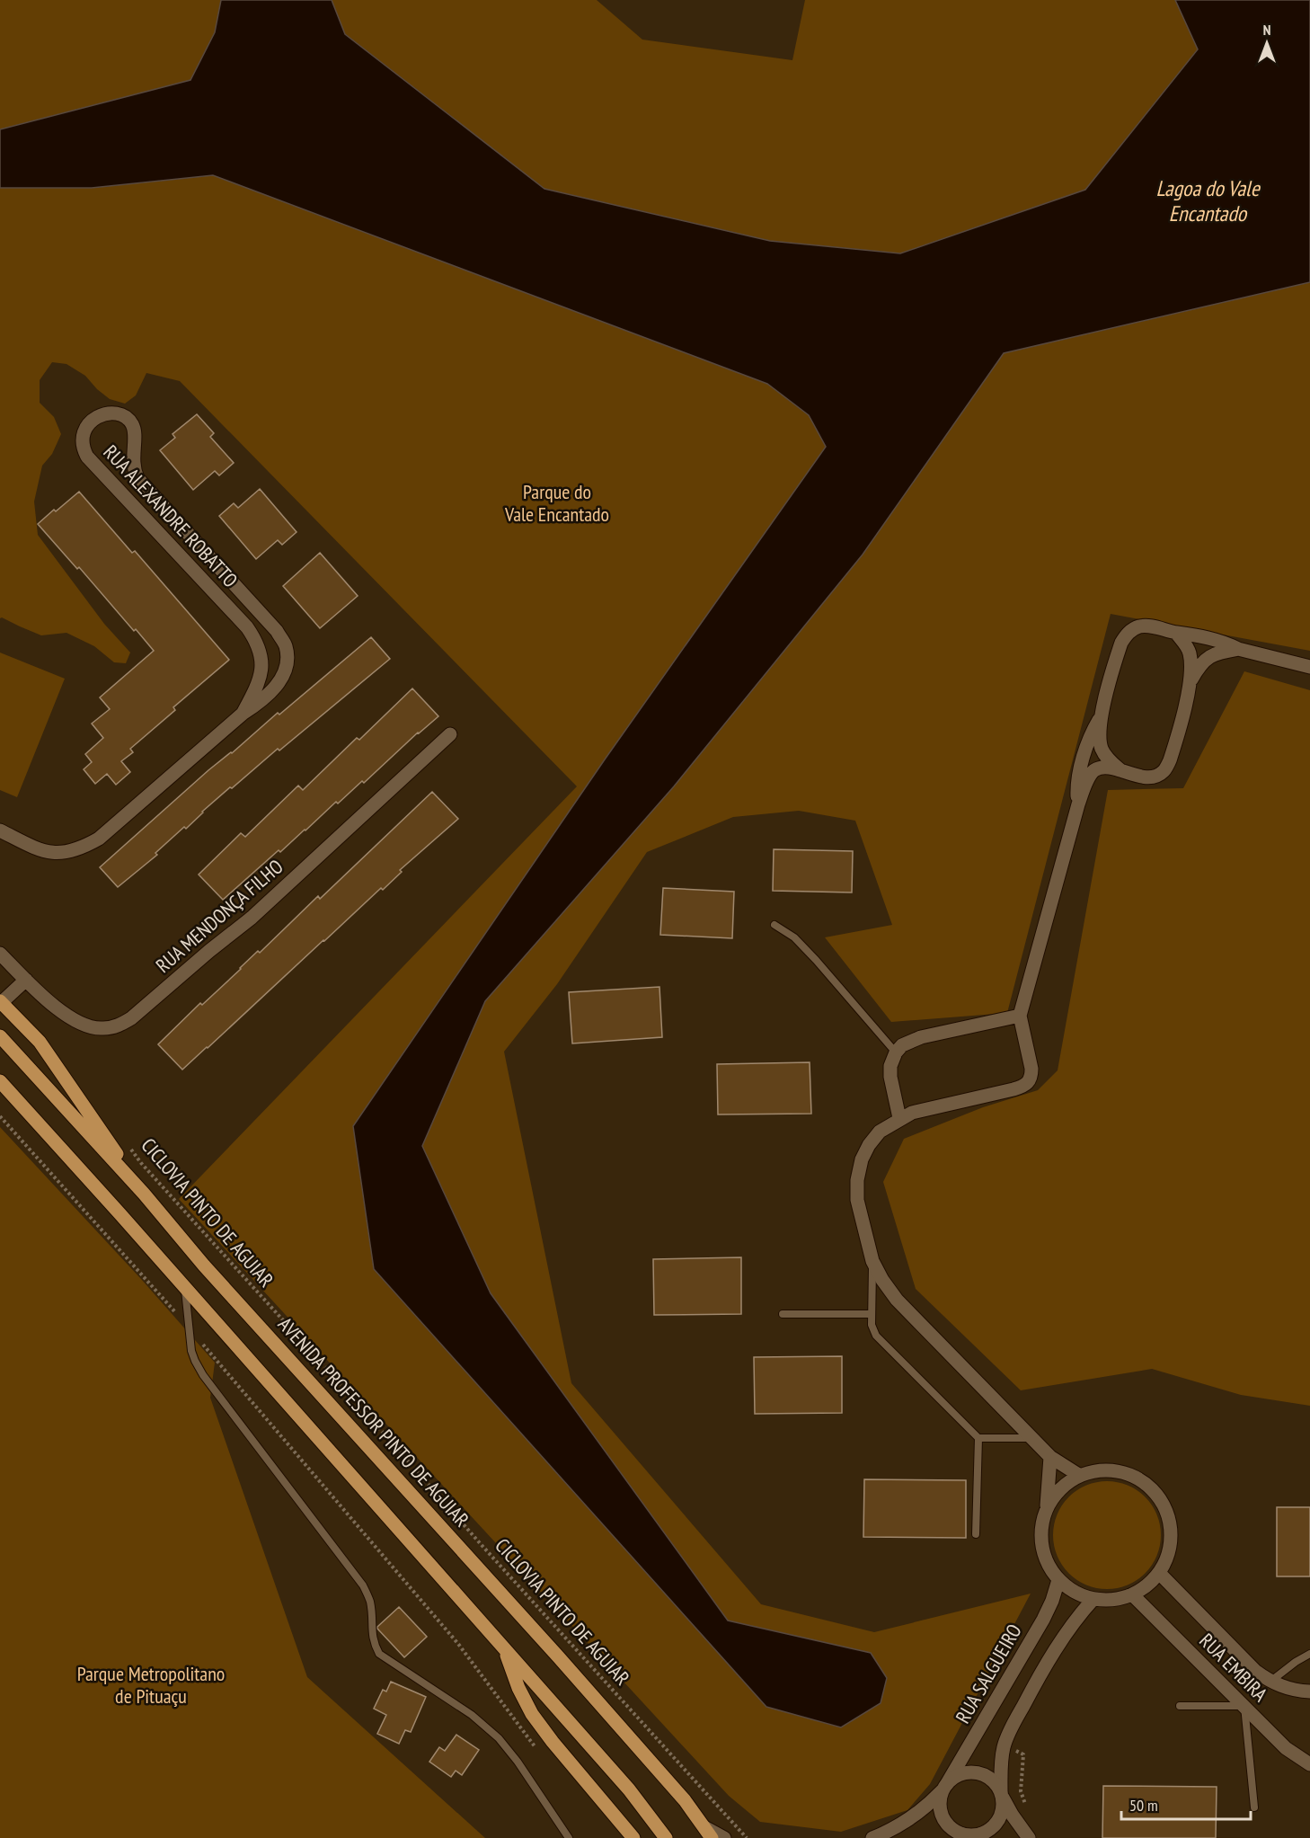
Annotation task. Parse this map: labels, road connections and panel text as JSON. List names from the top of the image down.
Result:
{
  "streets": {
    "main road": ["AVENIDA PROFESSOR PINTO DE AGUIAR"],
    "street": [
      "RUA ALEXANDRE ROBATTO",
      "RUA MENDONÇA FILHO",
      "RUA EMBIRA",
      "RUA SALGUEIRO"
    ],
    "path": ["CICLOVIA PINTO DE AGUIAR"]
  },
  "crossings": [
    ["RUA EMBIRA", "RUA SALGUEIRO"]
  ],
  "water": ["Lagoa do Vale Encantado"],
  "parks": ["Parque do Vale Encantado", "Parque Metropolitano de Pituaçu"],
  "scale_bar": "50 m",
  "north": "top"
}
